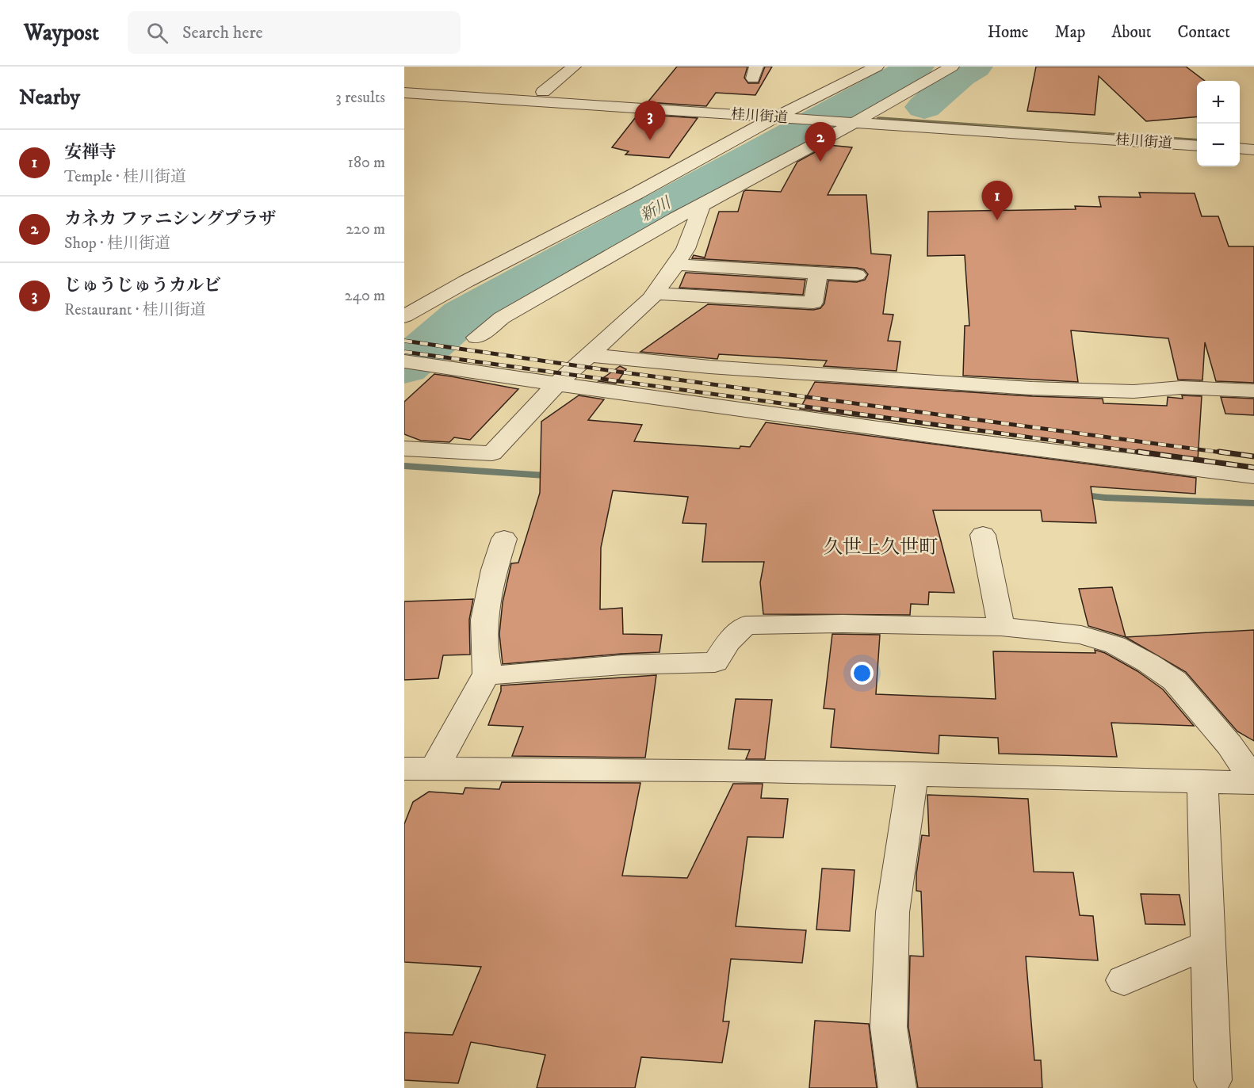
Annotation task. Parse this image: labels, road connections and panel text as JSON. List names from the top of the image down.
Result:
{
  "streets": {
    "street": ["桂川街道"]
  },
  "districts": ["久世上久世町"],
  "water": ["新川"],
  "page": {
    "header": "Waypost",
    "search": "Search here",
    "nav": [
      "Home",
      "Map",
      "About",
      "Contact"
    ],
    "heading": ["Nearby", "3 results"],
    "map_buttons": ["+", "−"],
    "pins": ["3", "2", "1"],
    "list": [
      {
        "mark": "1",
        "name": "安禅寺",
        "note": "Temple · 桂川街道",
        "value": "180 m"
      },
      {
        "mark": "2",
        "name": "カネカ ファニシングプラザ",
        "note": "Shop · 桂川街道",
        "value": "220 m"
      },
      {
        "mark": "3",
        "name": "じゅうじゅうカルビ",
        "note": "Restaurant · 桂川街道",
        "value": "240 m"
      }
    ]
  }
}
